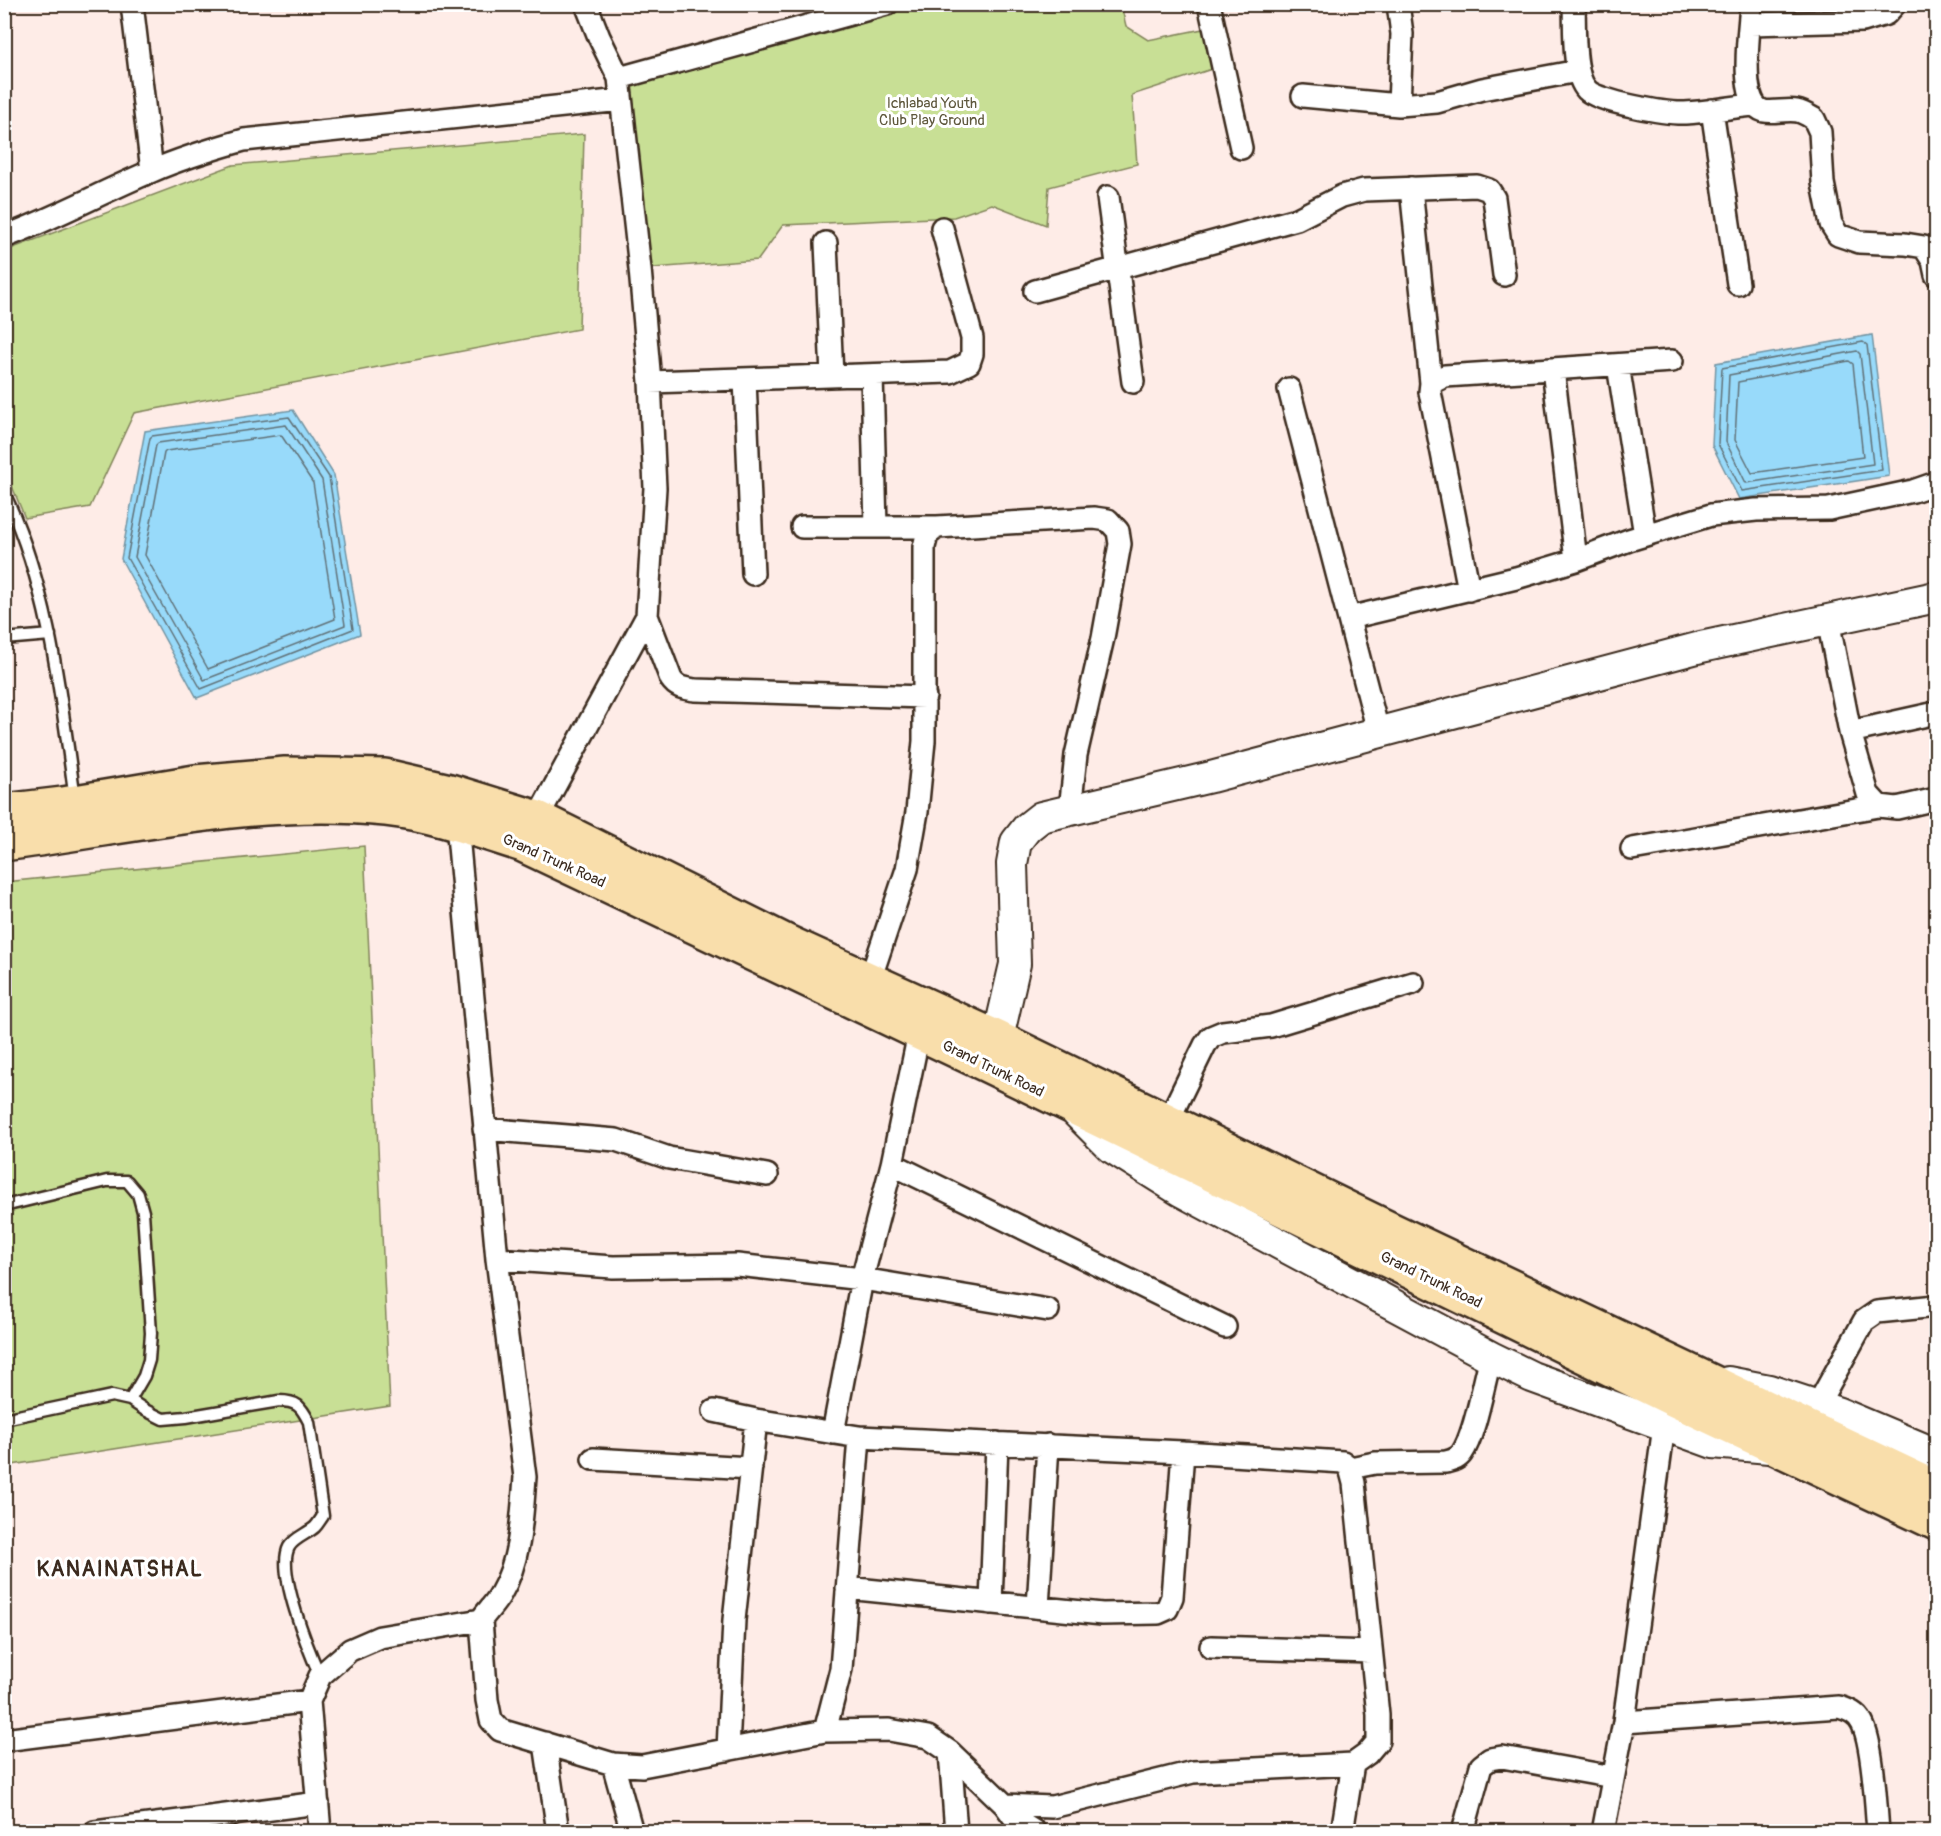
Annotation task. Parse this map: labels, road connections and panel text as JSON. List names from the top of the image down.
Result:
{
  "streets": {
    "highway": ["Grand Trunk Road"]
  },
  "districts": ["KANAINATSHAL"],
  "parks": ["Ichlabad Youth Club Play Ground"]
}
